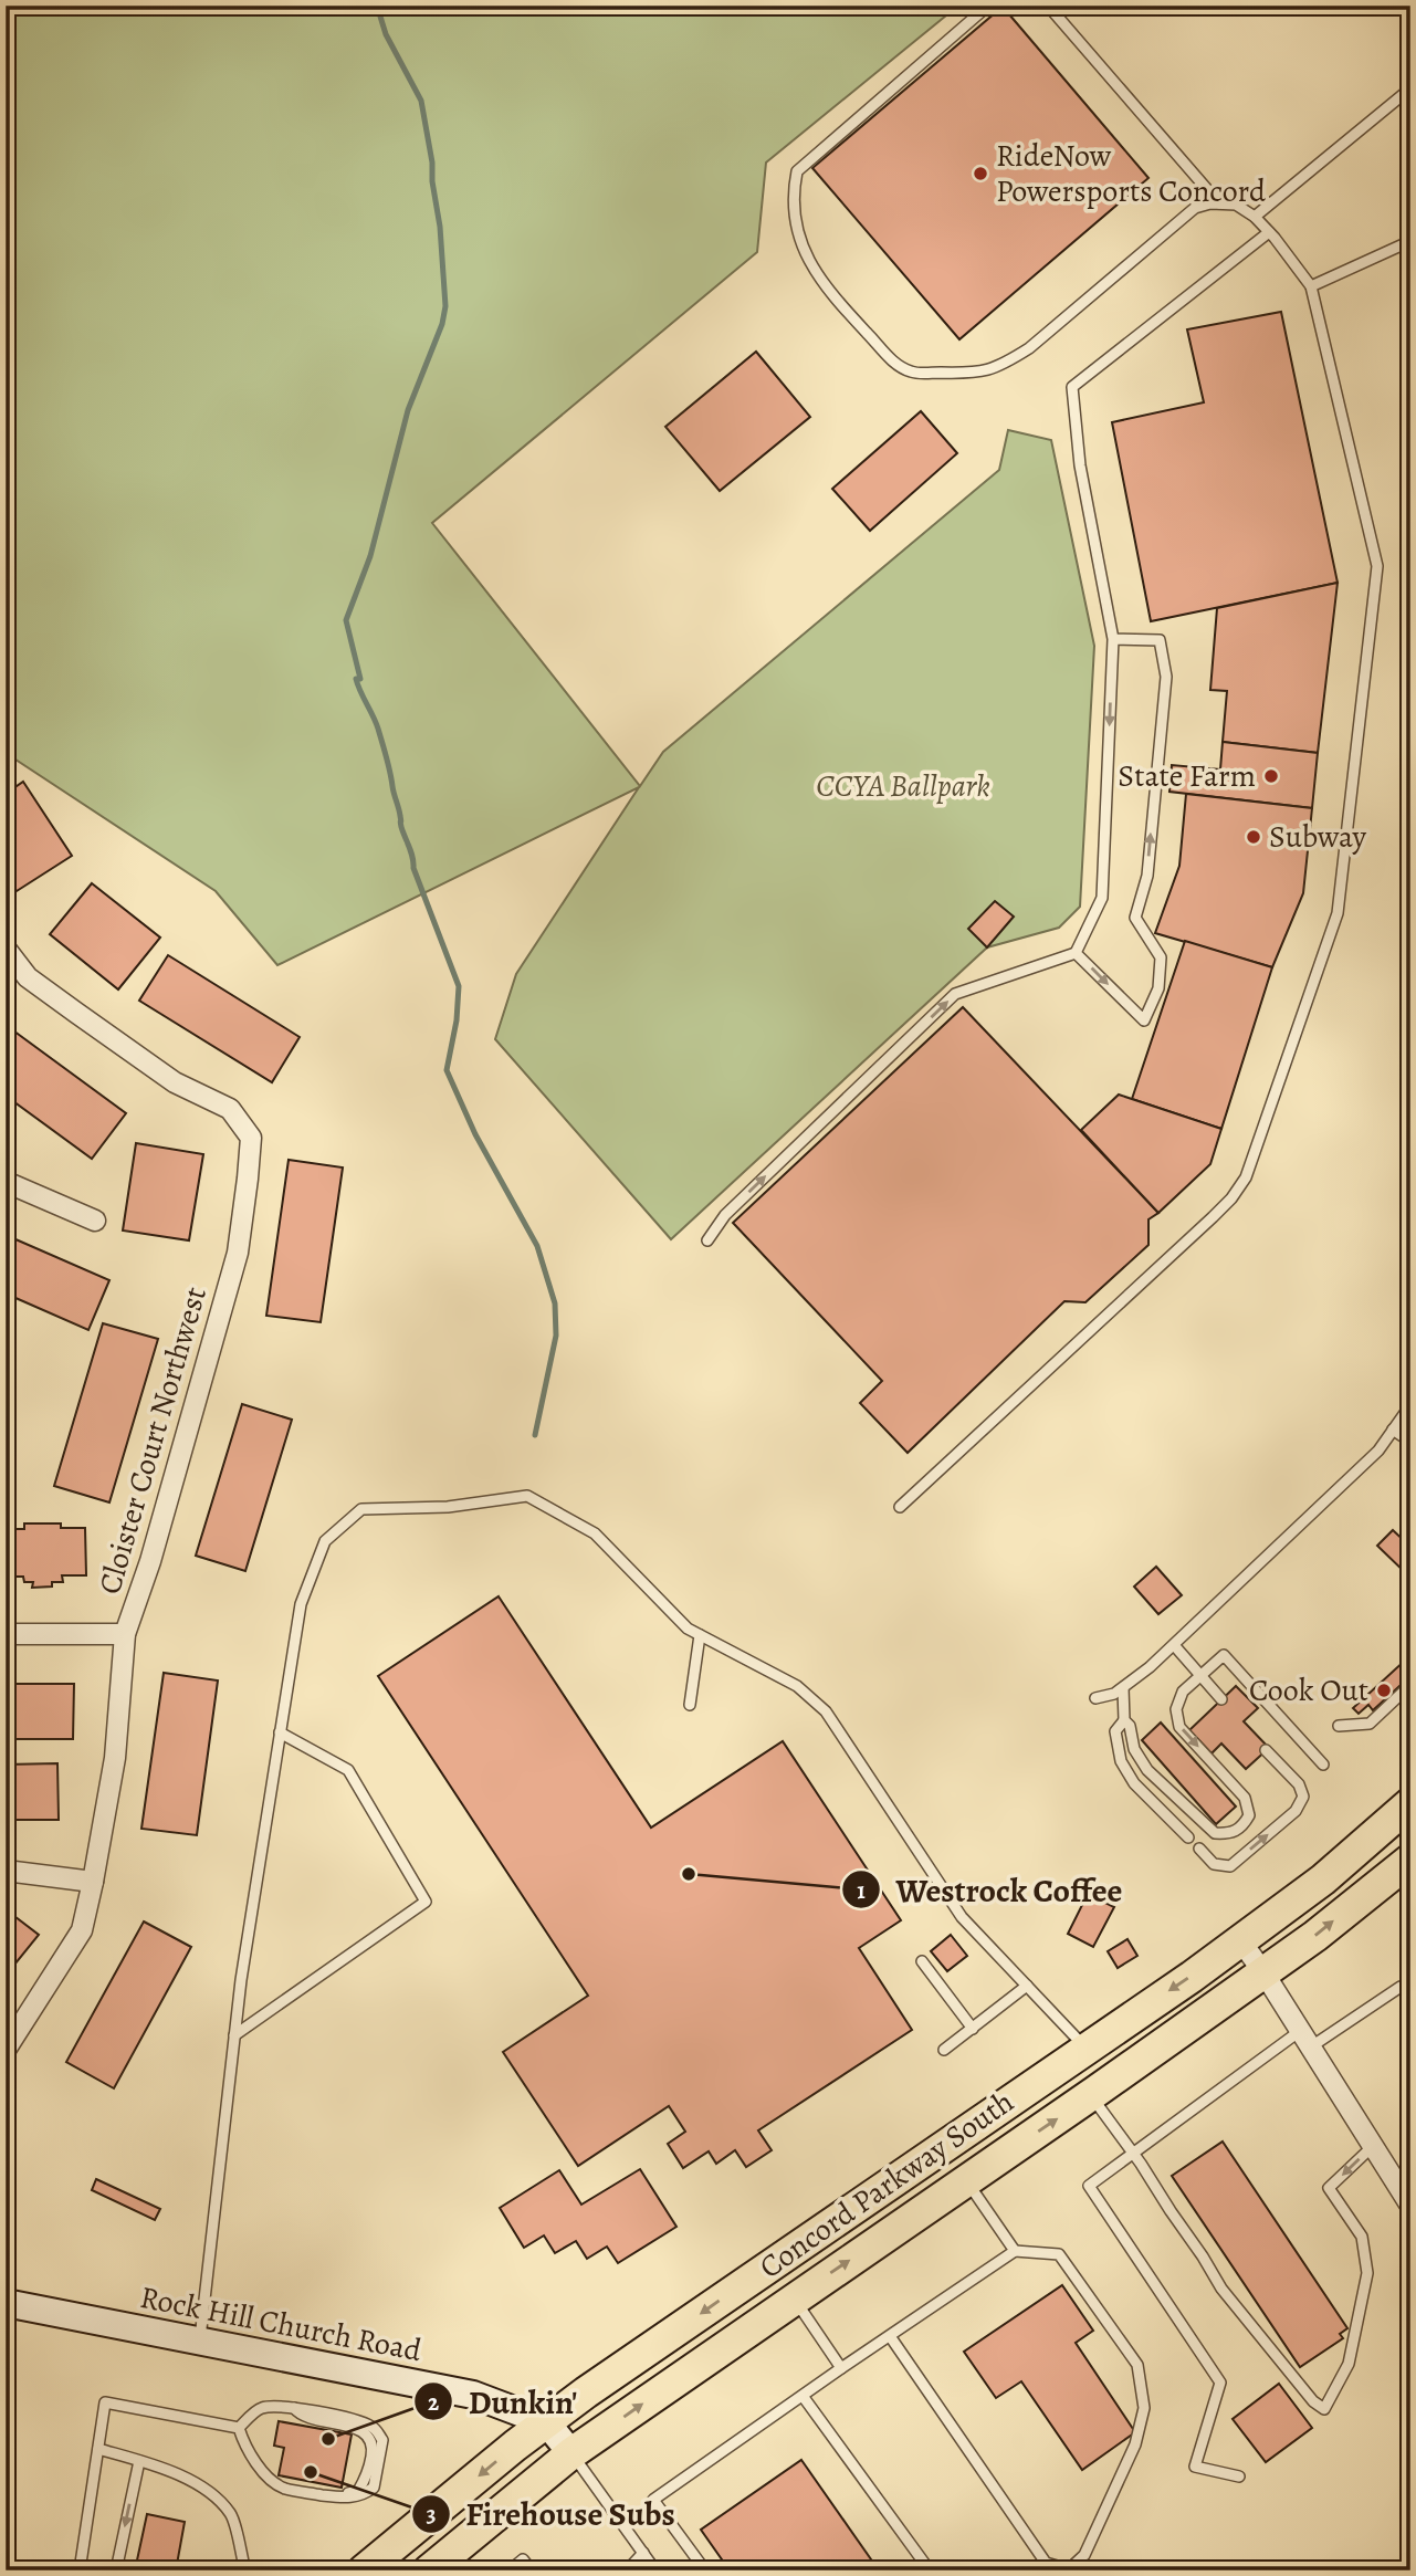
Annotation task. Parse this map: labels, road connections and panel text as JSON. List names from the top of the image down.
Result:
{
  "streets": {
    "main road": ["Concord Parkway South", "Rock Hill Church Road"],
    "street": ["Cloister Court Northwest"]
  },
  "crossings": [
    ["Concord Parkway South", "Rock Hill Church Road"]
  ],
  "parks": ["CCYA Ballpark"],
  "places": [
    "RideNow Powersports Concord",
    "State Farm",
    "Subway",
    "Cook Out",
    "Westrock Coffee",
    "Dunkin'",
    "Firehouse Subs"
  ]
}
